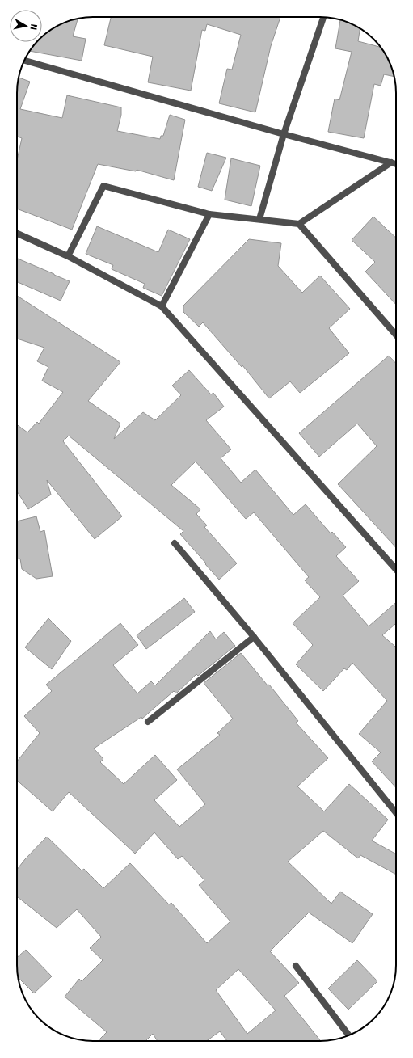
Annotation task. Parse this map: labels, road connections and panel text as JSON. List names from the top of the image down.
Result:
{
  "north": "right"
}
